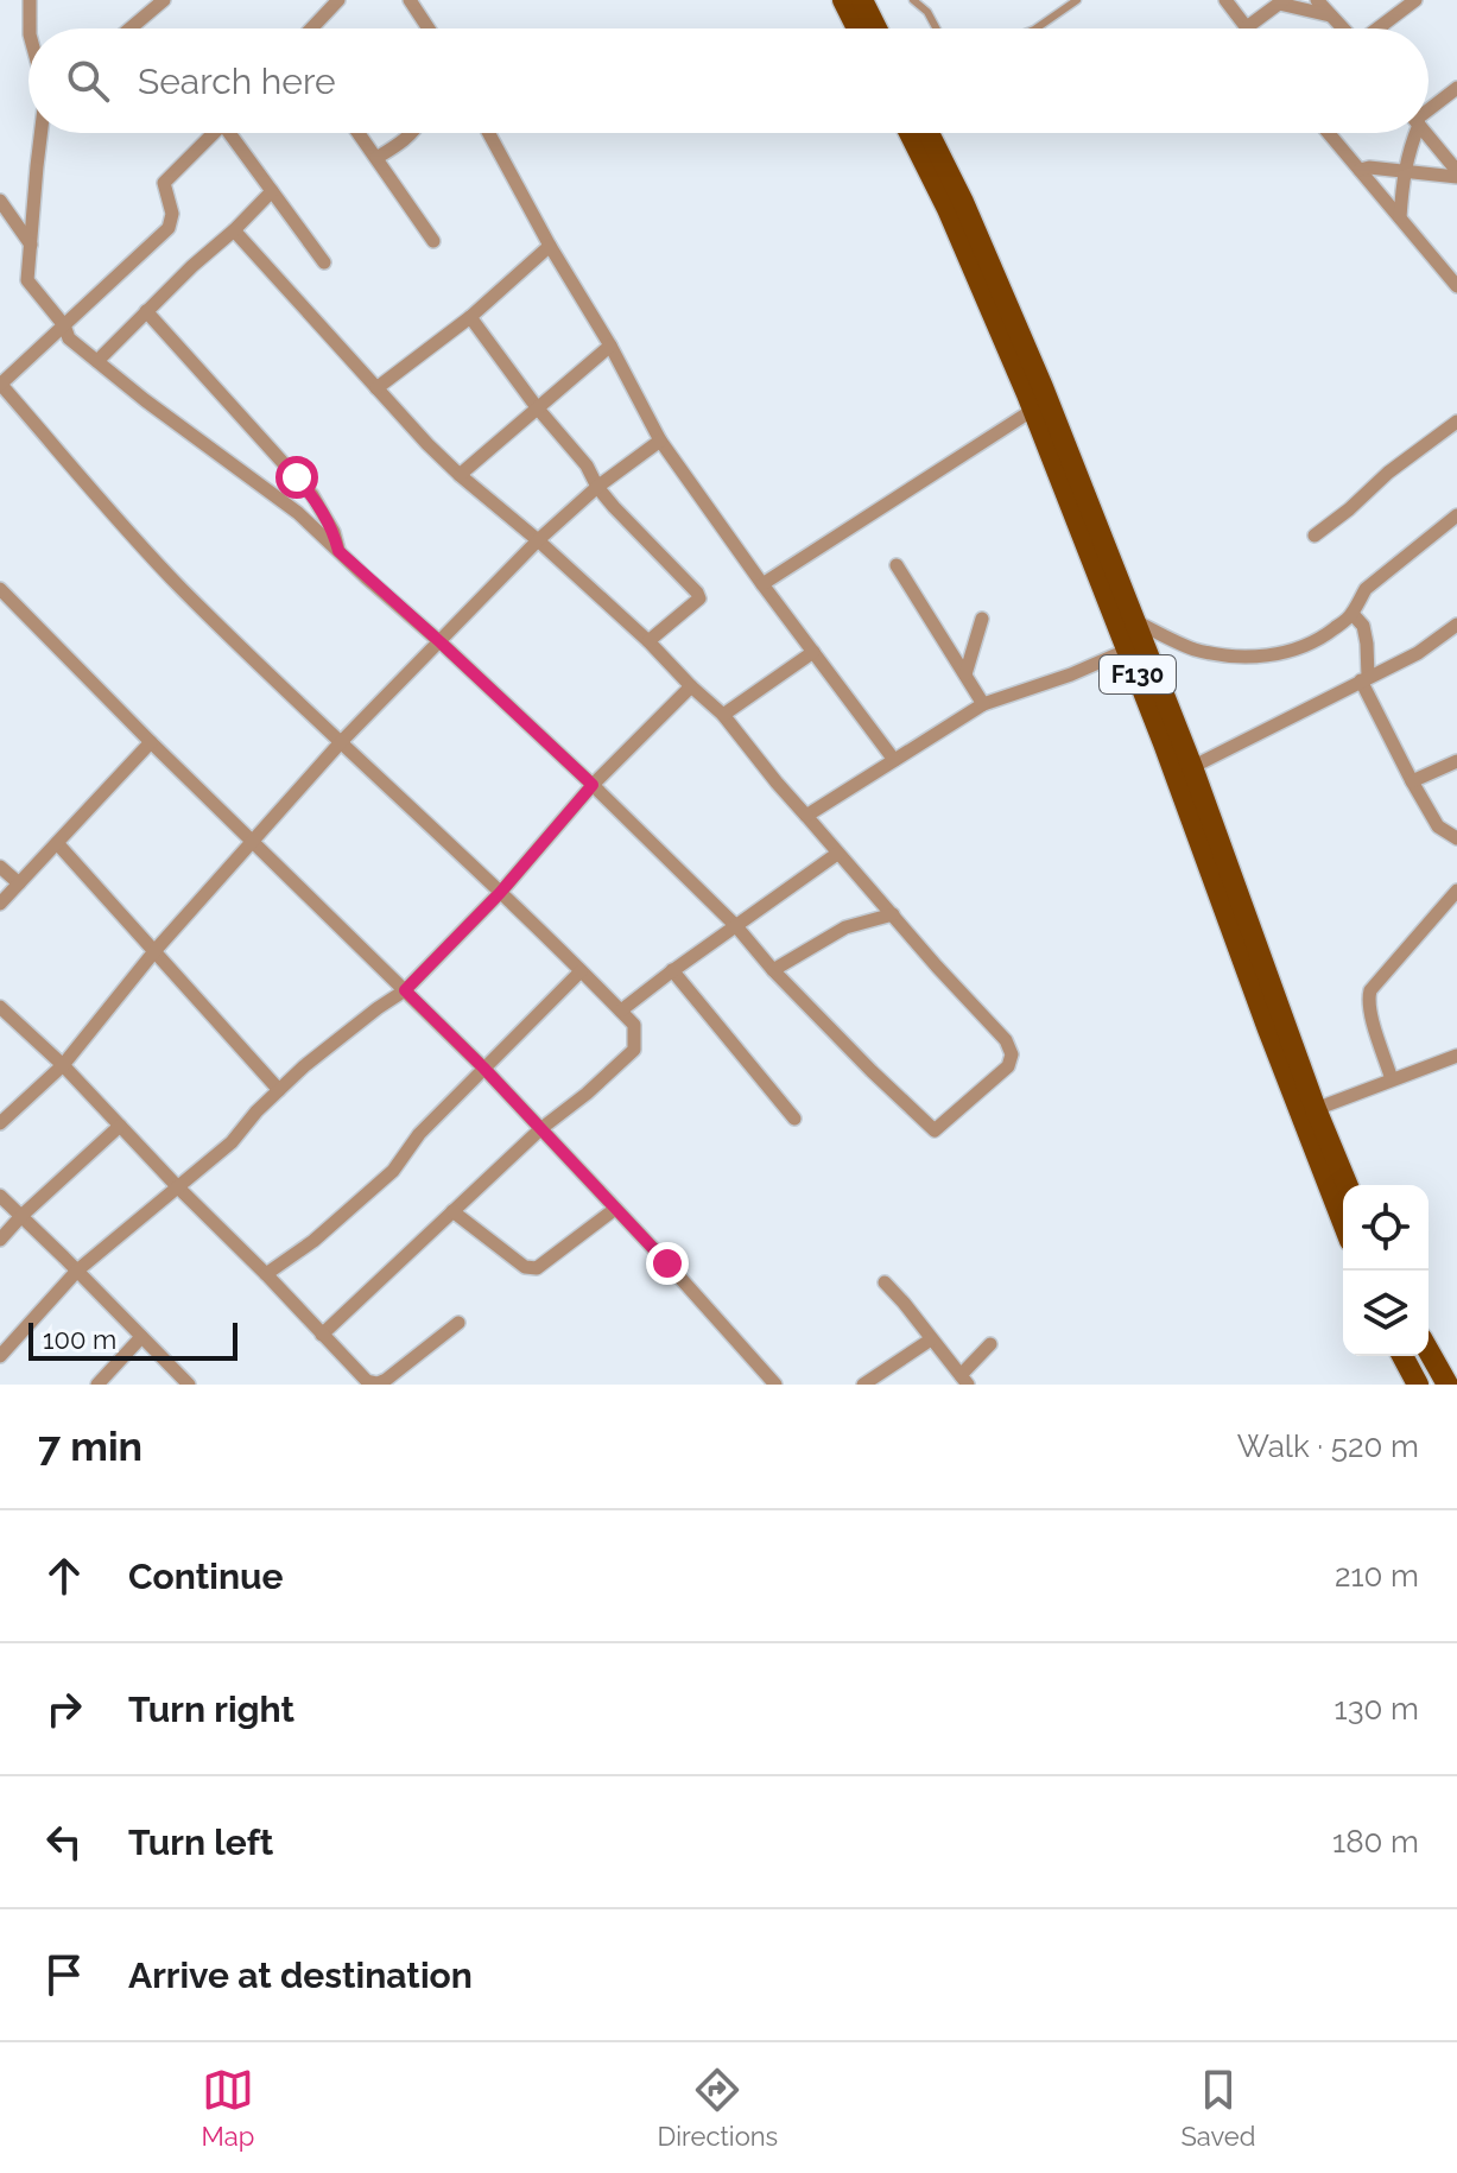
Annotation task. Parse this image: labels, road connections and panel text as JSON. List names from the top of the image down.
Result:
{
  "streets": {
    "main road": ["F130"]
  },
  "scale_bar": "100 m",
  "page": {
    "search": "Search here",
    "scale": "100 m",
    "heading": ["7 min", "Walk · 520 m"],
    "list": [
      ["Continue", "210 m"],
      ["Turn right", "130 m"],
      ["Turn left", "180 m"],
      "Arrive at destination"
    ],
    "nav": ["Map", "Directions", "Saved"]
  }
}
